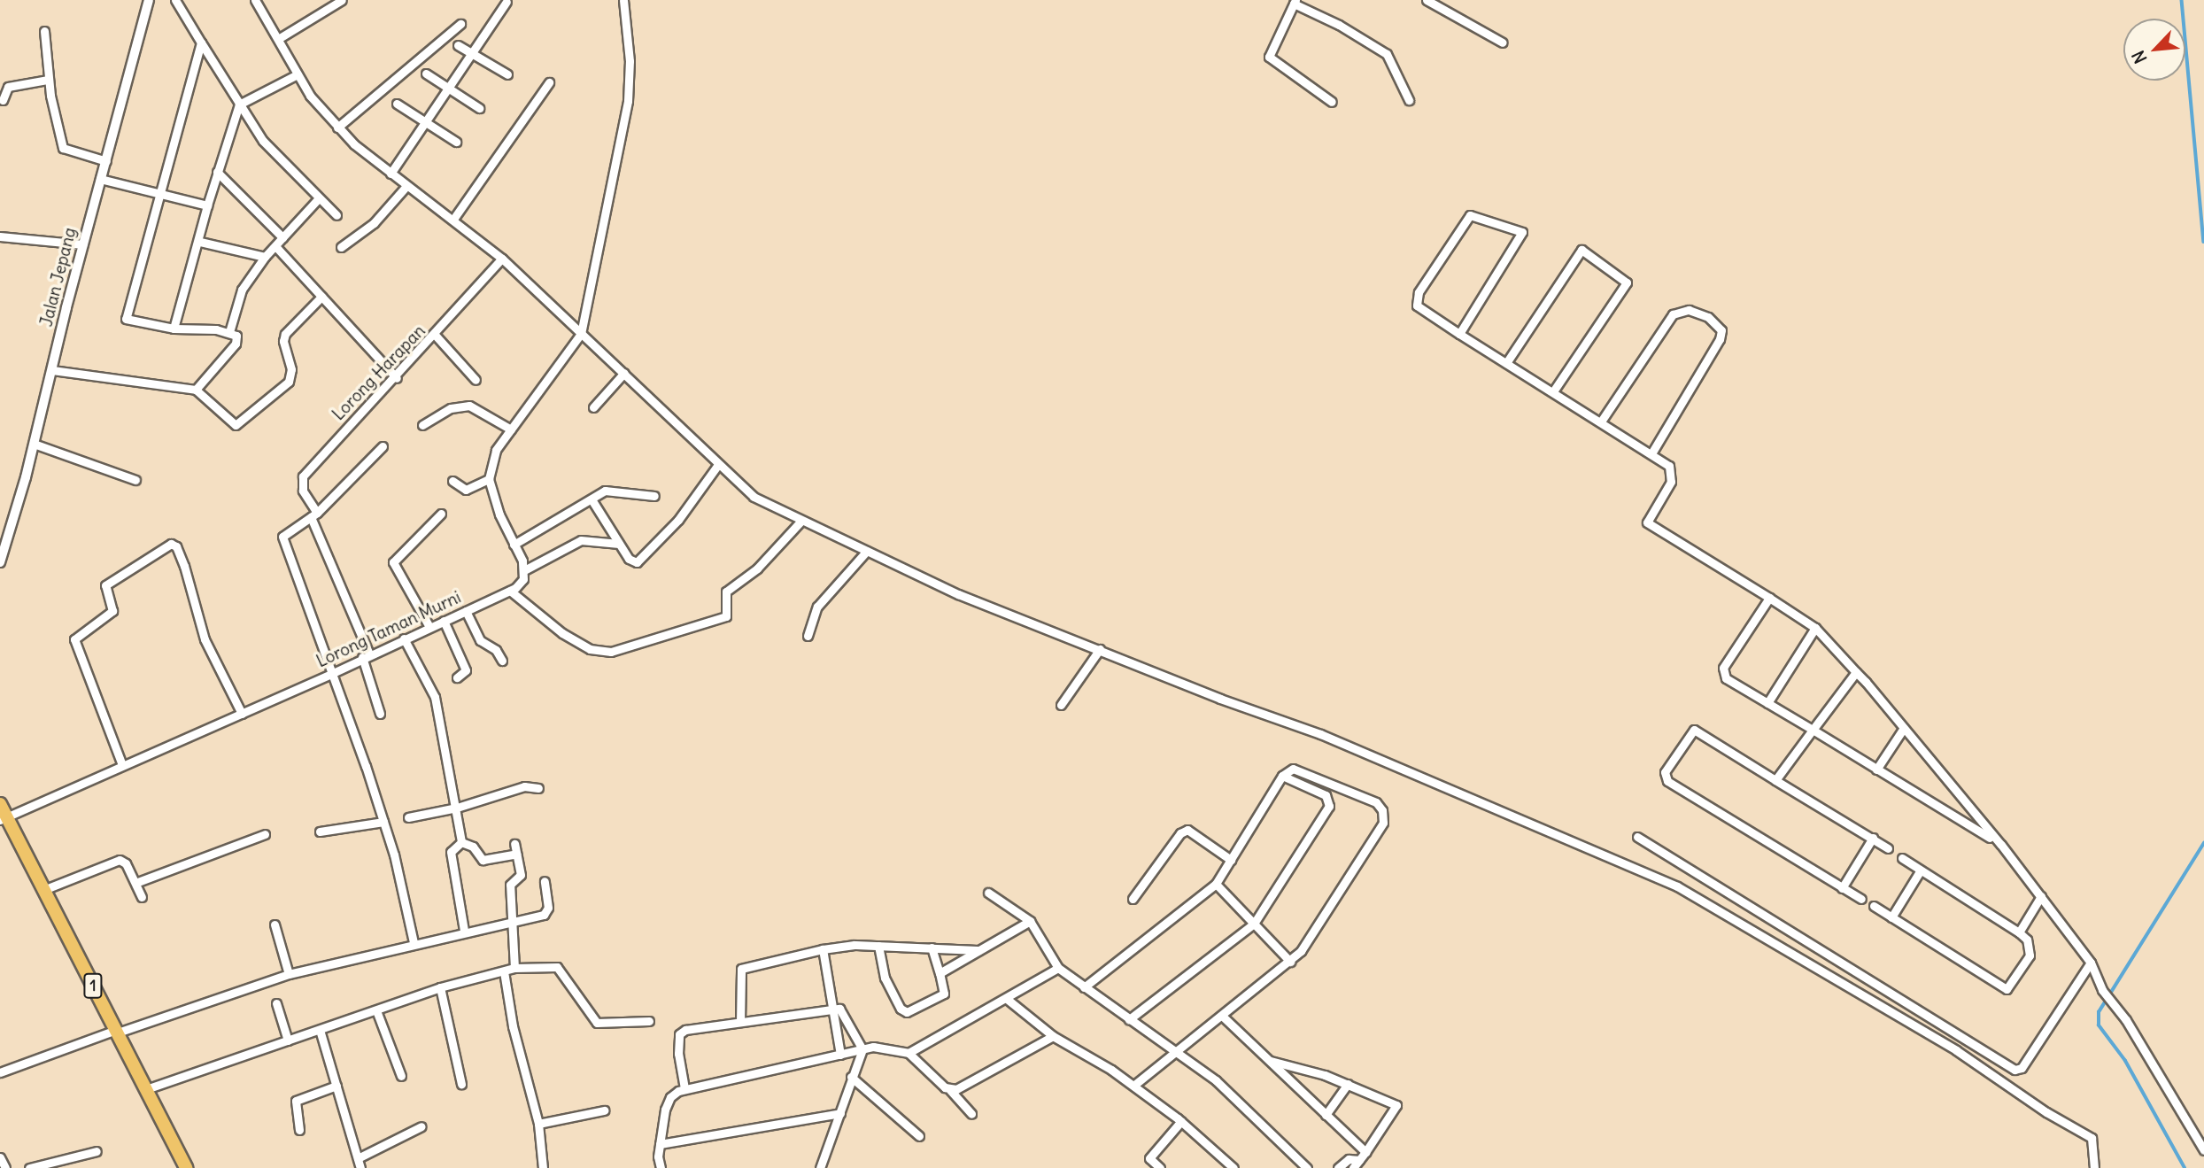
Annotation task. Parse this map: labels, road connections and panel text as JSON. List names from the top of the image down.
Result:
{
  "streets": {
    "highway": ["1"],
    "street": ["Jalan Jepang", "Lorong Harapan", "Lorong Taman Murni"]
  },
  "crossings": [
    ["Lorong Harapan", "Lorong Taman Murni"],
    ["Lorong Taman Murni", "1"]
  ],
  "north": "bottom left"
}
